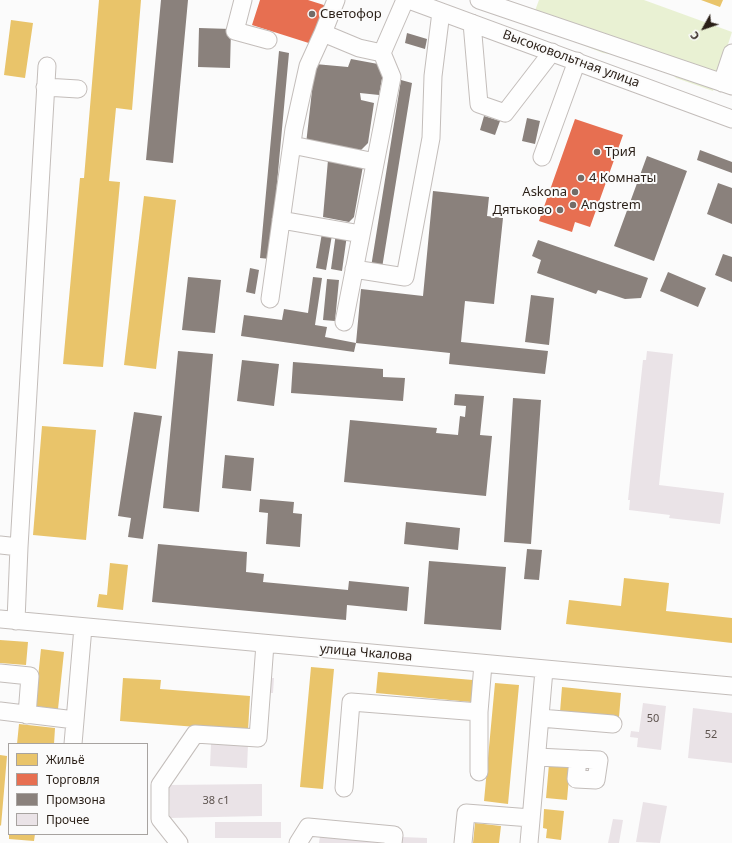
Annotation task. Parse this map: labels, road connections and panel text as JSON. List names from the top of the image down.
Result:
{
  "streets": {
    "street": ["Высоковольтная улица", "улица Чкалова"]
  },
  "places": [
    "Светофор",
    "ТриЯ",
    "4 Комнаты",
    "Askona",
    "Angstrem",
    "Дятьково"
  ],
  "house_numbers": ["50", "52", "38 с1"],
  "legend": [
    "Жильё",
    "Торговля",
    "Промзона",
    "Прочее"
  ],
  "north": "bottom left"
}
